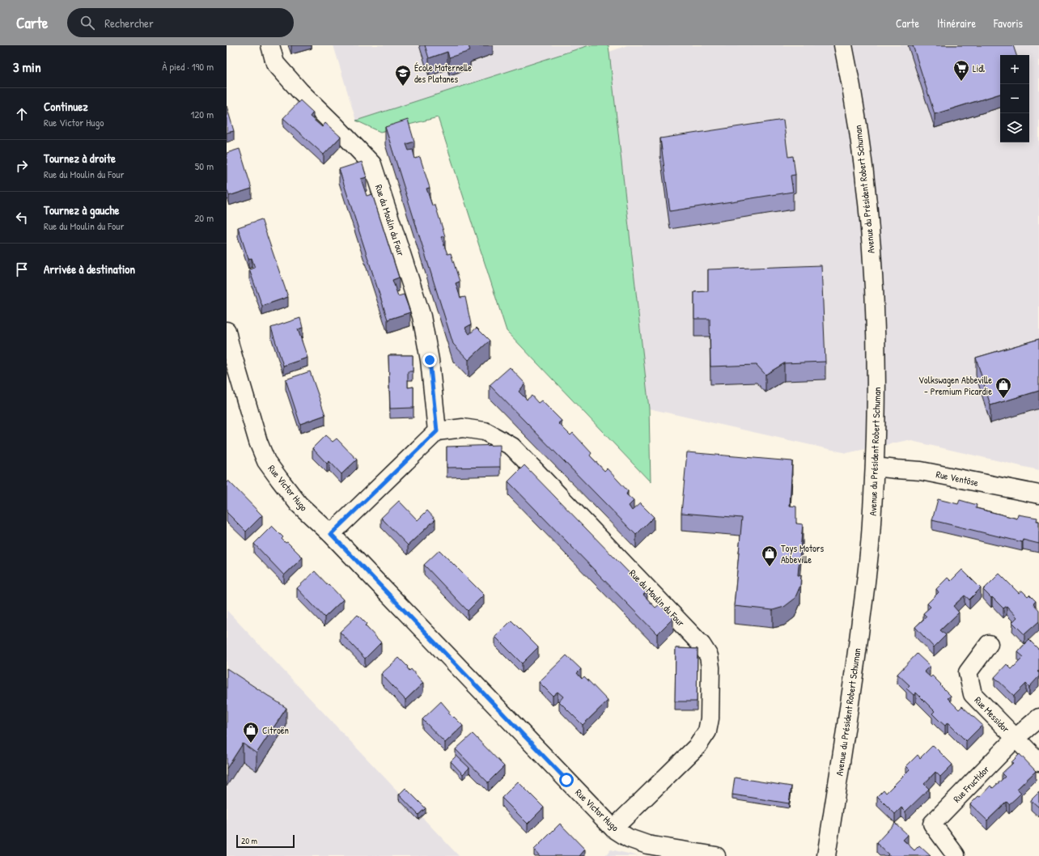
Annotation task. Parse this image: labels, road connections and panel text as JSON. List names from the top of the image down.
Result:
{
  "streets": {
    "street": [
      "Avenue du Président Robert Schuman",
      "Rue du Moulin du Four",
      "Rue Ventôse",
      "Rue Victor Hugo",
      "Rue Messidor",
      "Rue Fructidor"
    ]
  },
  "crossings": [
    ["Avenue du Président Robert Schuman", "Rue Ventôse"],
    ["Rue du Moulin du Four", "Rue Victor Hugo"],
    ["Rue Messidor", "Rue Fructidor"]
  ],
  "places": {
    "supermarket": ["Lidl"],
    "school or university": ["École Maternelle des Platanes"],
    "shop": ["Volkswagen Abbeville - Premium Picardie", "Toys Motors Abbeville", "Citroën"]
  },
  "scale_bar": "20 m",
  "page": {
    "header": "Carte",
    "search": "Rechercher",
    "nav": ["Carte", "Itinéraire", "Favoris"],
    "heading": ["3 min", "À pied · 190 m"],
    "map_buttons": ["+", "−"],
    "list": [
      ["Continuez", "Rue Victor Hugo", "120 m"],
      ["Tournez à droite", "Rue du Moulin du Four", "50 m"],
      ["Tournez à gauche", "Rue du Moulin du Four", "20 m"],
      "Arrivée à destination"
    ],
    "scale": "20 m"
  }
}
